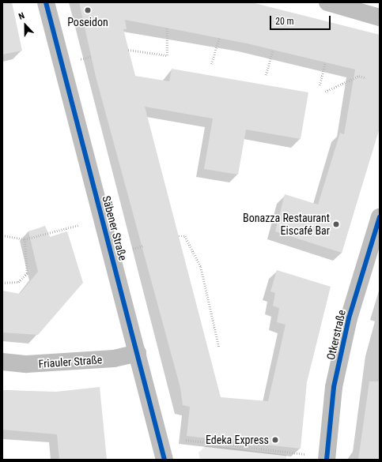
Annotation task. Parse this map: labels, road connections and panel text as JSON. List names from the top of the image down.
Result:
{
  "streets": {
    "street": ["Säbener Straße", "Otkerstraße", "Friauler Straße"]
  },
  "crossings": [
    ["Säbener Straße", "Friauler Straße"]
  ],
  "places": ["Poseidon", "Bonazza Restaurant Eiscafé Bar", "Edeka Express"],
  "scale_bar": "20 m",
  "north": "top"
}
